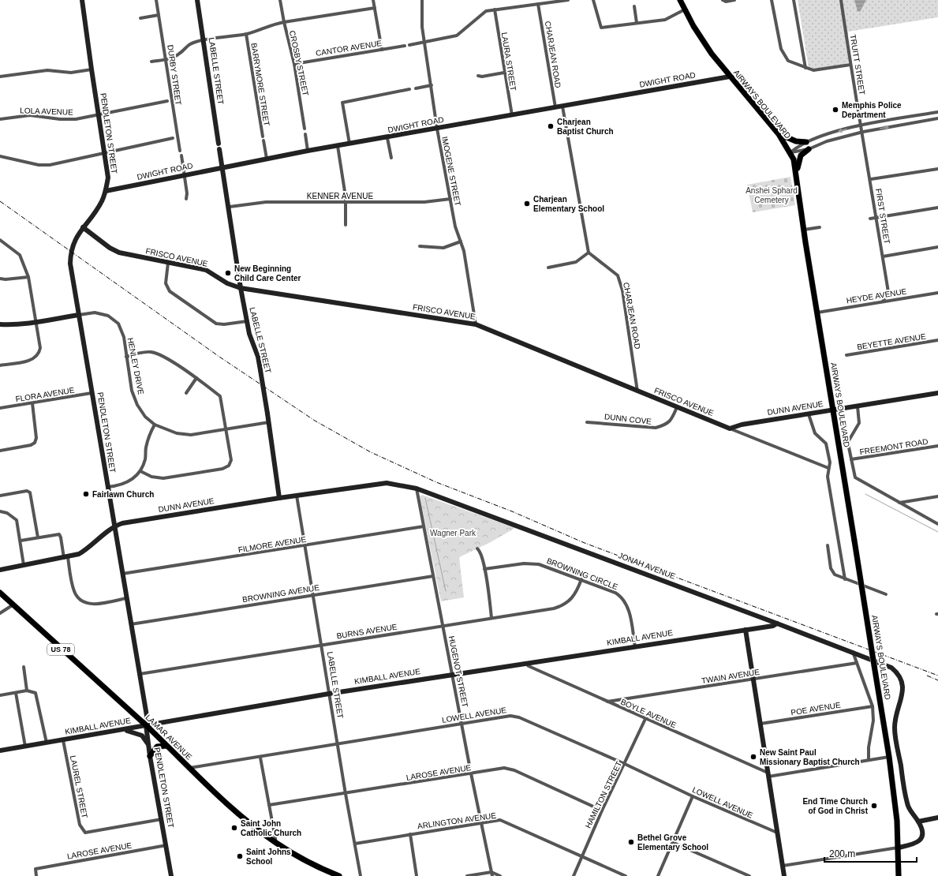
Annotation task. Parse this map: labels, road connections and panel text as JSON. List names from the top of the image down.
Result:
{
  "streets": {
    "main road": ["AIRWAYS BOULEVARD", "US 78", "LAMAR AVENUE"],
    "street": [
      "CANTOR AVENUE",
      "CHARJEAN ROAD",
      "LAURA STREET",
      "CROSBY STREET",
      "TRUITT STREET",
      "LABELLE STREET",
      "DURBY STREET",
      "DWIGHT ROAD",
      "BARRYMORE STREET",
      "LOLA AVENUE",
      "PENDLETON STREET",
      "IMOGENE STREET",
      "KENNER AVENUE",
      "FIRST STREET",
      "FRISCO AVENUE",
      "HEYDE AVENUE",
      "BEYETTE AVENUE",
      "HENLEY DRIVE",
      "FLORA AVENUE",
      "DUNN AVENUE",
      "DUNN COVE",
      "FREEMONT ROAD",
      "FILMORE AVENUE",
      "JONAH AVENUE",
      "BROWNING CIRCLE",
      "BROWNING AVENUE",
      "BURNS AVENUE",
      "KIMBALL AVENUE",
      "HUGENOT STREET",
      "TWAIN AVENUE",
      "POE AVENUE",
      "BOYLE AVENUE",
      "LOWELL AVENUE",
      "LAROSE AVENUE",
      "LAUREL STREET",
      "HAMILTON STREET",
      "ARLINGTON AVENUE"
    ]
  },
  "crossings": [
    ["CANTOR AVENUE", "CROSBY STREET"],
    ["CHARJEAN ROAD", "DWIGHT ROAD"],
    ["CHARJEAN ROAD", "FRISCO AVENUE"],
    ["LAURA STREET", "DWIGHT ROAD"],
    ["TRUITT STREET", "FIRST STREET"],
    ["LABELLE STREET", "DWIGHT ROAD"],
    ["LABELLE STREET", "KENNER AVENUE"],
    ["LABELLE STREET", "FRISCO AVENUE"],
    ["LABELLE STREET", "HENLEY DRIVE"],
    ["LABELLE STREET", "DUNN AVENUE"],
    ["LABELLE STREET", "FILMORE AVENUE"],
    ["LABELLE STREET", "BROWNING AVENUE"],
    ["LABELLE STREET", "BURNS AVENUE"],
    ["LABELLE STREET", "KIMBALL AVENUE"],
    ["LABELLE STREET", "LOWELL AVENUE"],
    ["LABELLE STREET", "LAROSE AVENUE"],
    ["LABELLE STREET", "ARLINGTON AVENUE"],
    ["DWIGHT ROAD", "AIRWAYS BOULEVARD"],
    ["DWIGHT ROAD", "PENDLETON STREET"],
    ["DWIGHT ROAD", "IMOGENE STREET"],
    ["AIRWAYS BOULEVARD", "HEYDE AVENUE"],
    ["AIRWAYS BOULEVARD", "DUNN AVENUE"],
    ["AIRWAYS BOULEVARD", "FREEMONT ROAD"],
    ["AIRWAYS BOULEVARD", "JONAH AVENUE"],
    ["LOLA AVENUE", "PENDLETON STREET"],
    ["PENDLETON STREET", "FRISCO AVENUE"],
    ["PENDLETON STREET", "HENLEY DRIVE"],
    ["PENDLETON STREET", "FLORA AVENUE"],
    ["PENDLETON STREET", "DUNN AVENUE"],
    ["PENDLETON STREET", "FILMORE AVENUE"],
    ["PENDLETON STREET", "BROWNING AVENUE"],
    ["PENDLETON STREET", "BURNS AVENUE"],
    ["PENDLETON STREET", "KIMBALL AVENUE"],
    ["PENDLETON STREET", "LAMAR AVENUE"],
    ["PENDLETON STREET", "LAROSE AVENUE"],
    ["PENDLETON STREET", "LAUREL STREET"],
    ["IMOGENE STREET", "KENNER AVENUE"],
    ["IMOGENE STREET", "FRISCO AVENUE"],
    ["FIRST STREET", "HEYDE AVENUE"],
    ["FRISCO AVENUE", "DUNN AVENUE"],
    ["FRISCO AVENUE", "DUNN COVE"],
    ["DUNN AVENUE", "JONAH AVENUE"],
    ["FILMORE AVENUE", "HUGENOT STREET"],
    ["JONAH AVENUE", "KIMBALL AVENUE"],
    ["JONAH AVENUE", "HUGENOT STREET"],
    ["BROWNING CIRCLE", "BURNS AVENUE"],
    ["BROWNING CIRCLE", "KIMBALL AVENUE"],
    ["BROWNING AVENUE", "HUGENOT STREET"],
    ["BURNS AVENUE", "HUGENOT STREET"],
    ["KIMBALL AVENUE", "HUGENOT STREET"],
    ["KIMBALL AVENUE", "BOYLE AVENUE"],
    ["KIMBALL AVENUE", "LAMAR AVENUE"],
    ["KIMBALL AVENUE", "LAUREL STREET"],
    ["HUGENOT STREET", "LOWELL AVENUE"],
    ["HUGENOT STREET", "LAROSE AVENUE"],
    ["HUGENOT STREET", "ARLINGTON AVENUE"],
    ["TWAIN AVENUE", "BOYLE AVENUE"],
    ["BOYLE AVENUE", "HAMILTON STREET"],
    ["LOWELL AVENUE", "LAMAR AVENUE"],
    ["LOWELL AVENUE", "HAMILTON STREET"],
    ["LAROSE AVENUE", "HAMILTON STREET"],
    ["HAMILTON STREET", "ARLINGTON AVENUE"]
  ],
  "parks": ["Anshei Sphard Cemetery", "Wagner Park"],
  "places": [
    "Memphis Police Department",
    "Charjean Baptist Church",
    "Charjean Elementary School",
    "New Beginning Child Care Center",
    "Fairlawn Church",
    "New Saint Paul Missionary Baptist Church",
    "End Time Church of God in Christ",
    "Saint John Catholic Church",
    "Bethel Grove Elementary School",
    "Saint Johns School"
  ],
  "scale_bar": "200 m"
}
